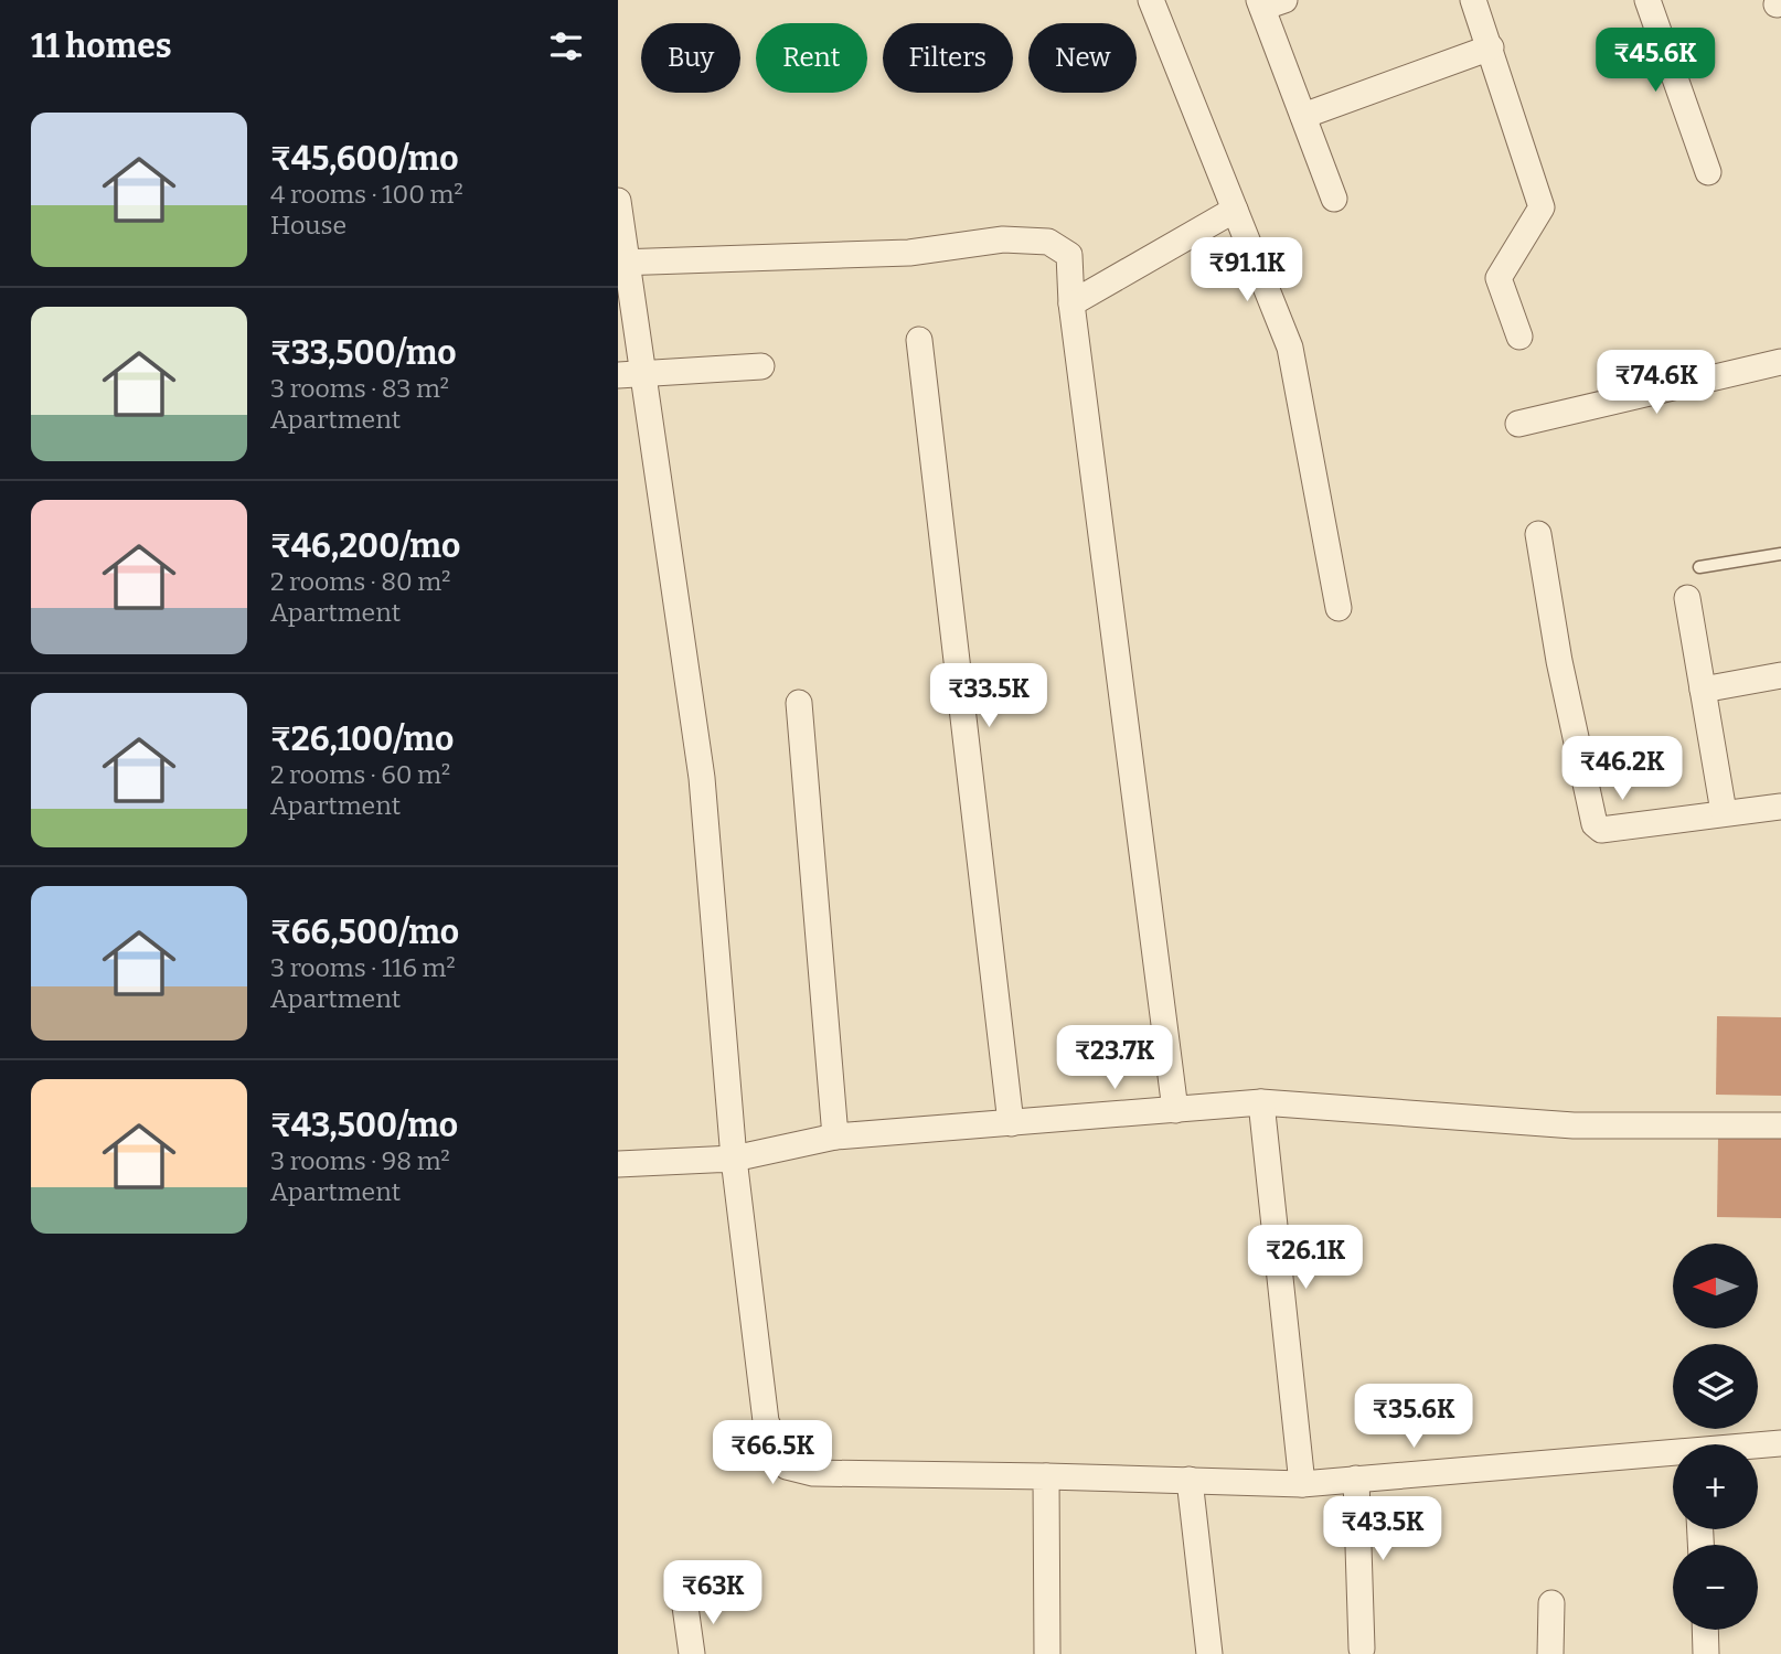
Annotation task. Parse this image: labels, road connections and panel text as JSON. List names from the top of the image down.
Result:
{
  "north": "left",
  "page": {
    "heading": "11 homes",
    "chip": [
      "Buy",
      "Rent",
      "Filters",
      "New"
    ],
    "price": [
      "₹45.6K",
      "₹91.1K",
      "₹74.6K",
      "₹33.5K",
      "₹46.2K",
      "₹23.7K",
      "₹26.1K",
      "₹35.6K",
      "₹66.5K",
      "₹43.5K",
      "₹63K"
    ],
    "list": [
      {
        "name": "₹45,600/mo",
        "note": "4 rooms · 100 m² · House"
      },
      {
        "name": "₹33,500/mo",
        "note": "3 rooms · 83 m² · Apartment"
      },
      {
        "name": "₹46,200/mo",
        "note": "2 rooms · 80 m² · Apartment"
      },
      {
        "name": "₹26,100/mo",
        "note": "2 rooms · 60 m² · Apartment"
      },
      {
        "name": "₹66,500/mo",
        "note": "3 rooms · 116 m² · Apartment"
      },
      {
        "name": "₹43,500/mo",
        "note": "3 rooms · 98 m² · Apartment"
      }
    ],
    "map_buttons": ["+", "−"]
  }
}
